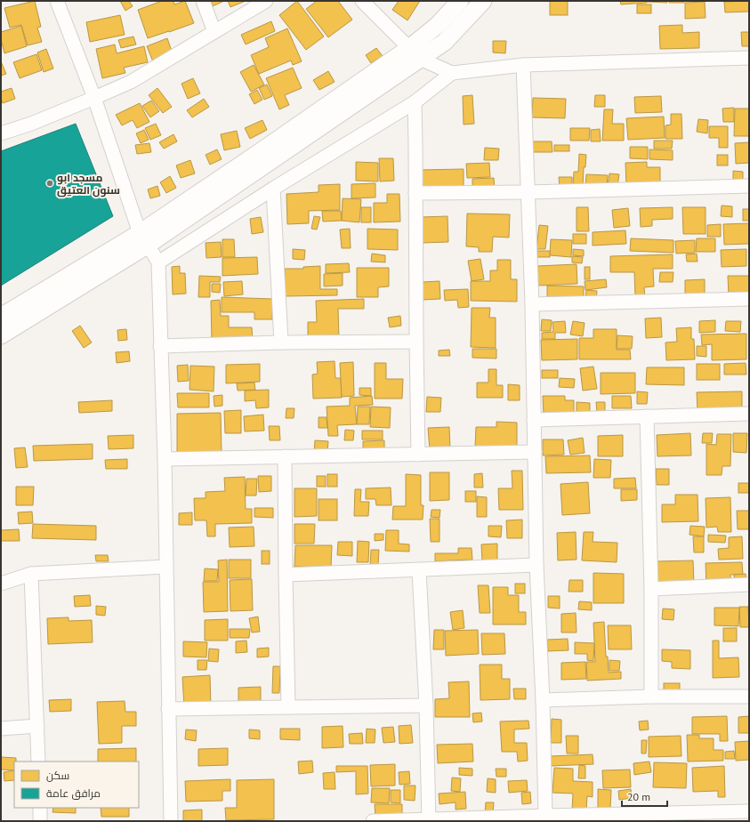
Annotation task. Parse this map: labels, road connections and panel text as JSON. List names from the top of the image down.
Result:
{
  "places": ["مسجد ابو سنون العتيق"],
  "legend": ["سكن", "مرافق عامة"],
  "scale_bar": "20 m"
}
